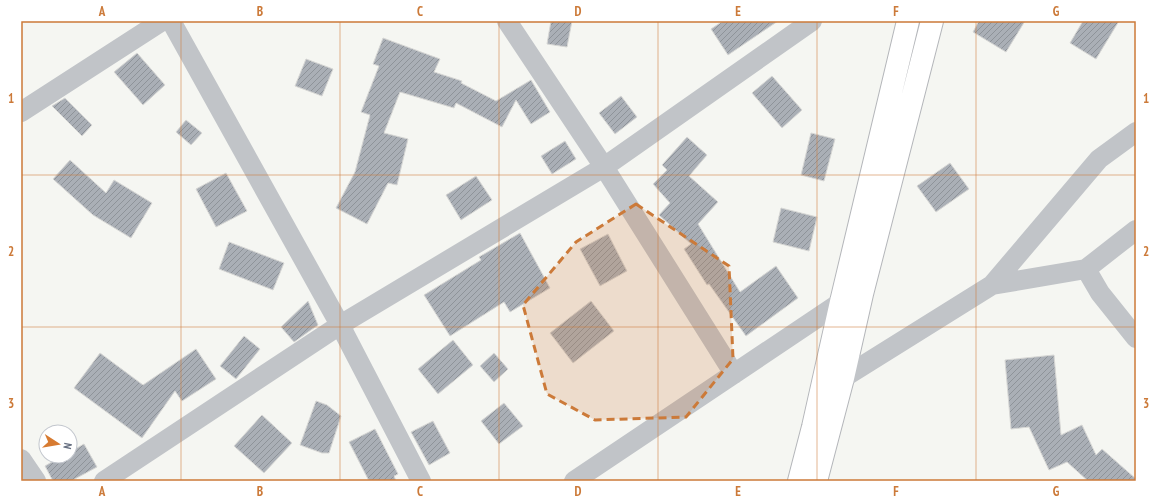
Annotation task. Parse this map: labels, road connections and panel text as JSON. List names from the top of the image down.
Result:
{
  "north": "right",
  "grid": {
    "columns": [
      "A",
      "B",
      "C",
      "D",
      "E",
      "F",
      "G"
    ],
    "rows": ["1", "2", "3"]
  }
}
